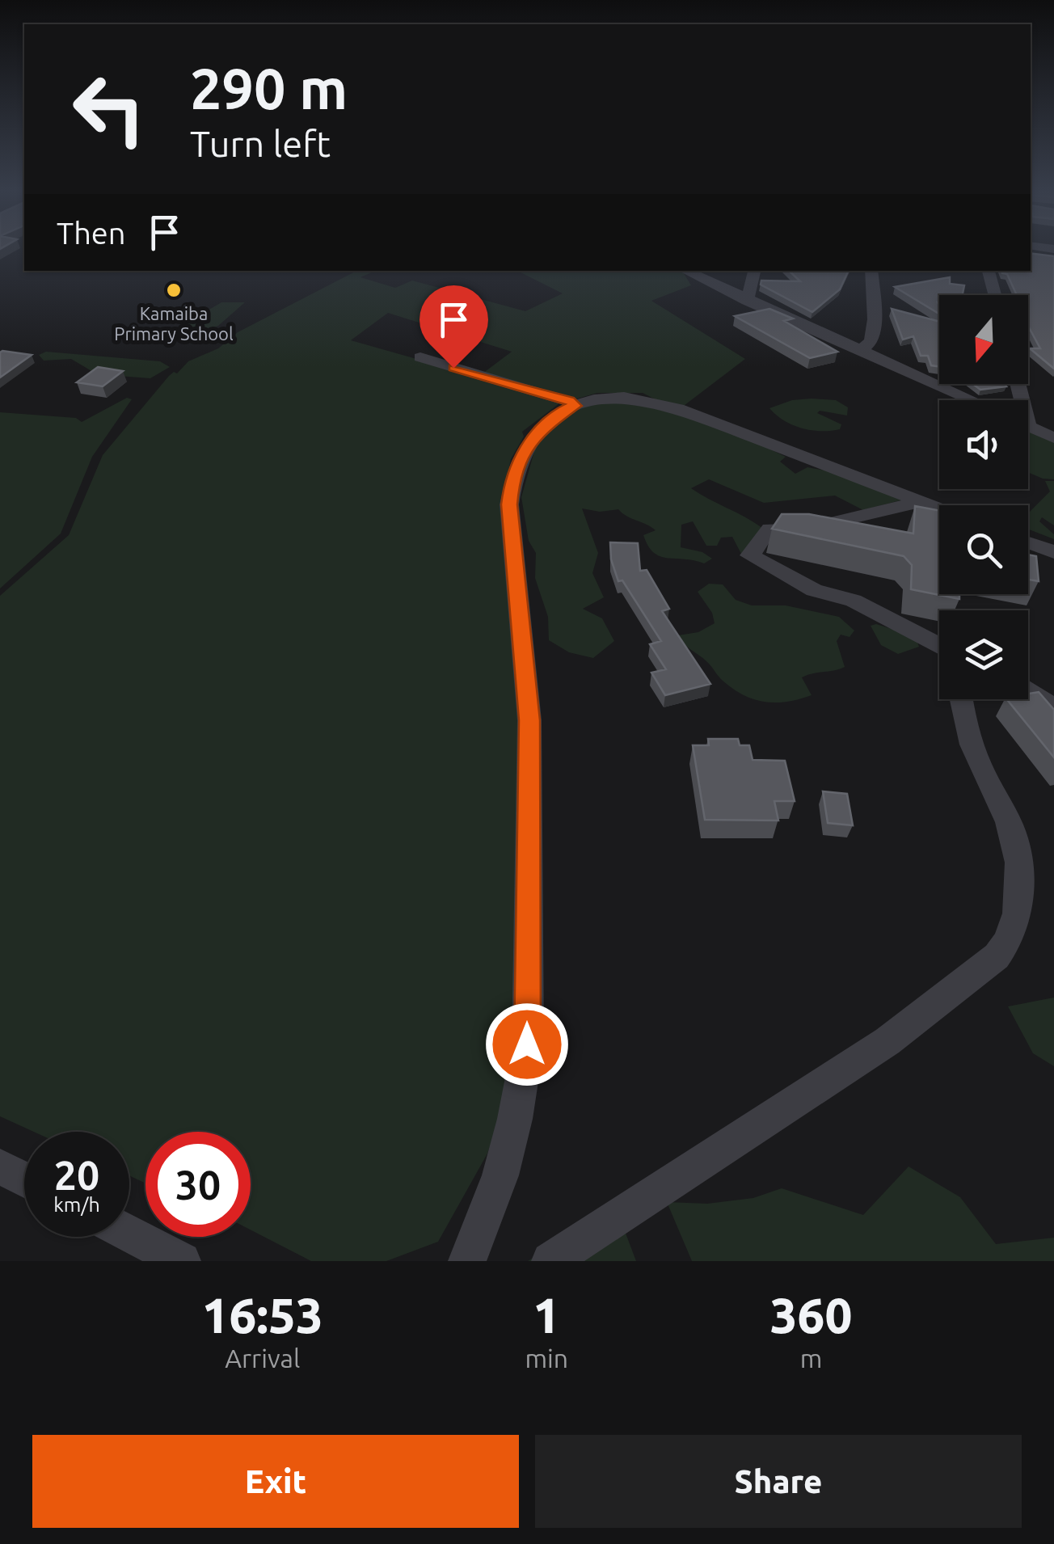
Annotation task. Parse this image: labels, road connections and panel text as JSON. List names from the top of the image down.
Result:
{
  "places": ["Kamaiba Primary School"],
  "north": "bottom",
  "page": {
    "turn": ["290 m", "Turn left"],
    "then": "Then",
    "speed": "20 km/h",
    "limit": "30",
    "eta": [
      "16:53",
      "Arrival",
      "1",
      "min",
      "360",
      "m"
    ],
    "buttons": ["Exit", "Share"]
  }
}
